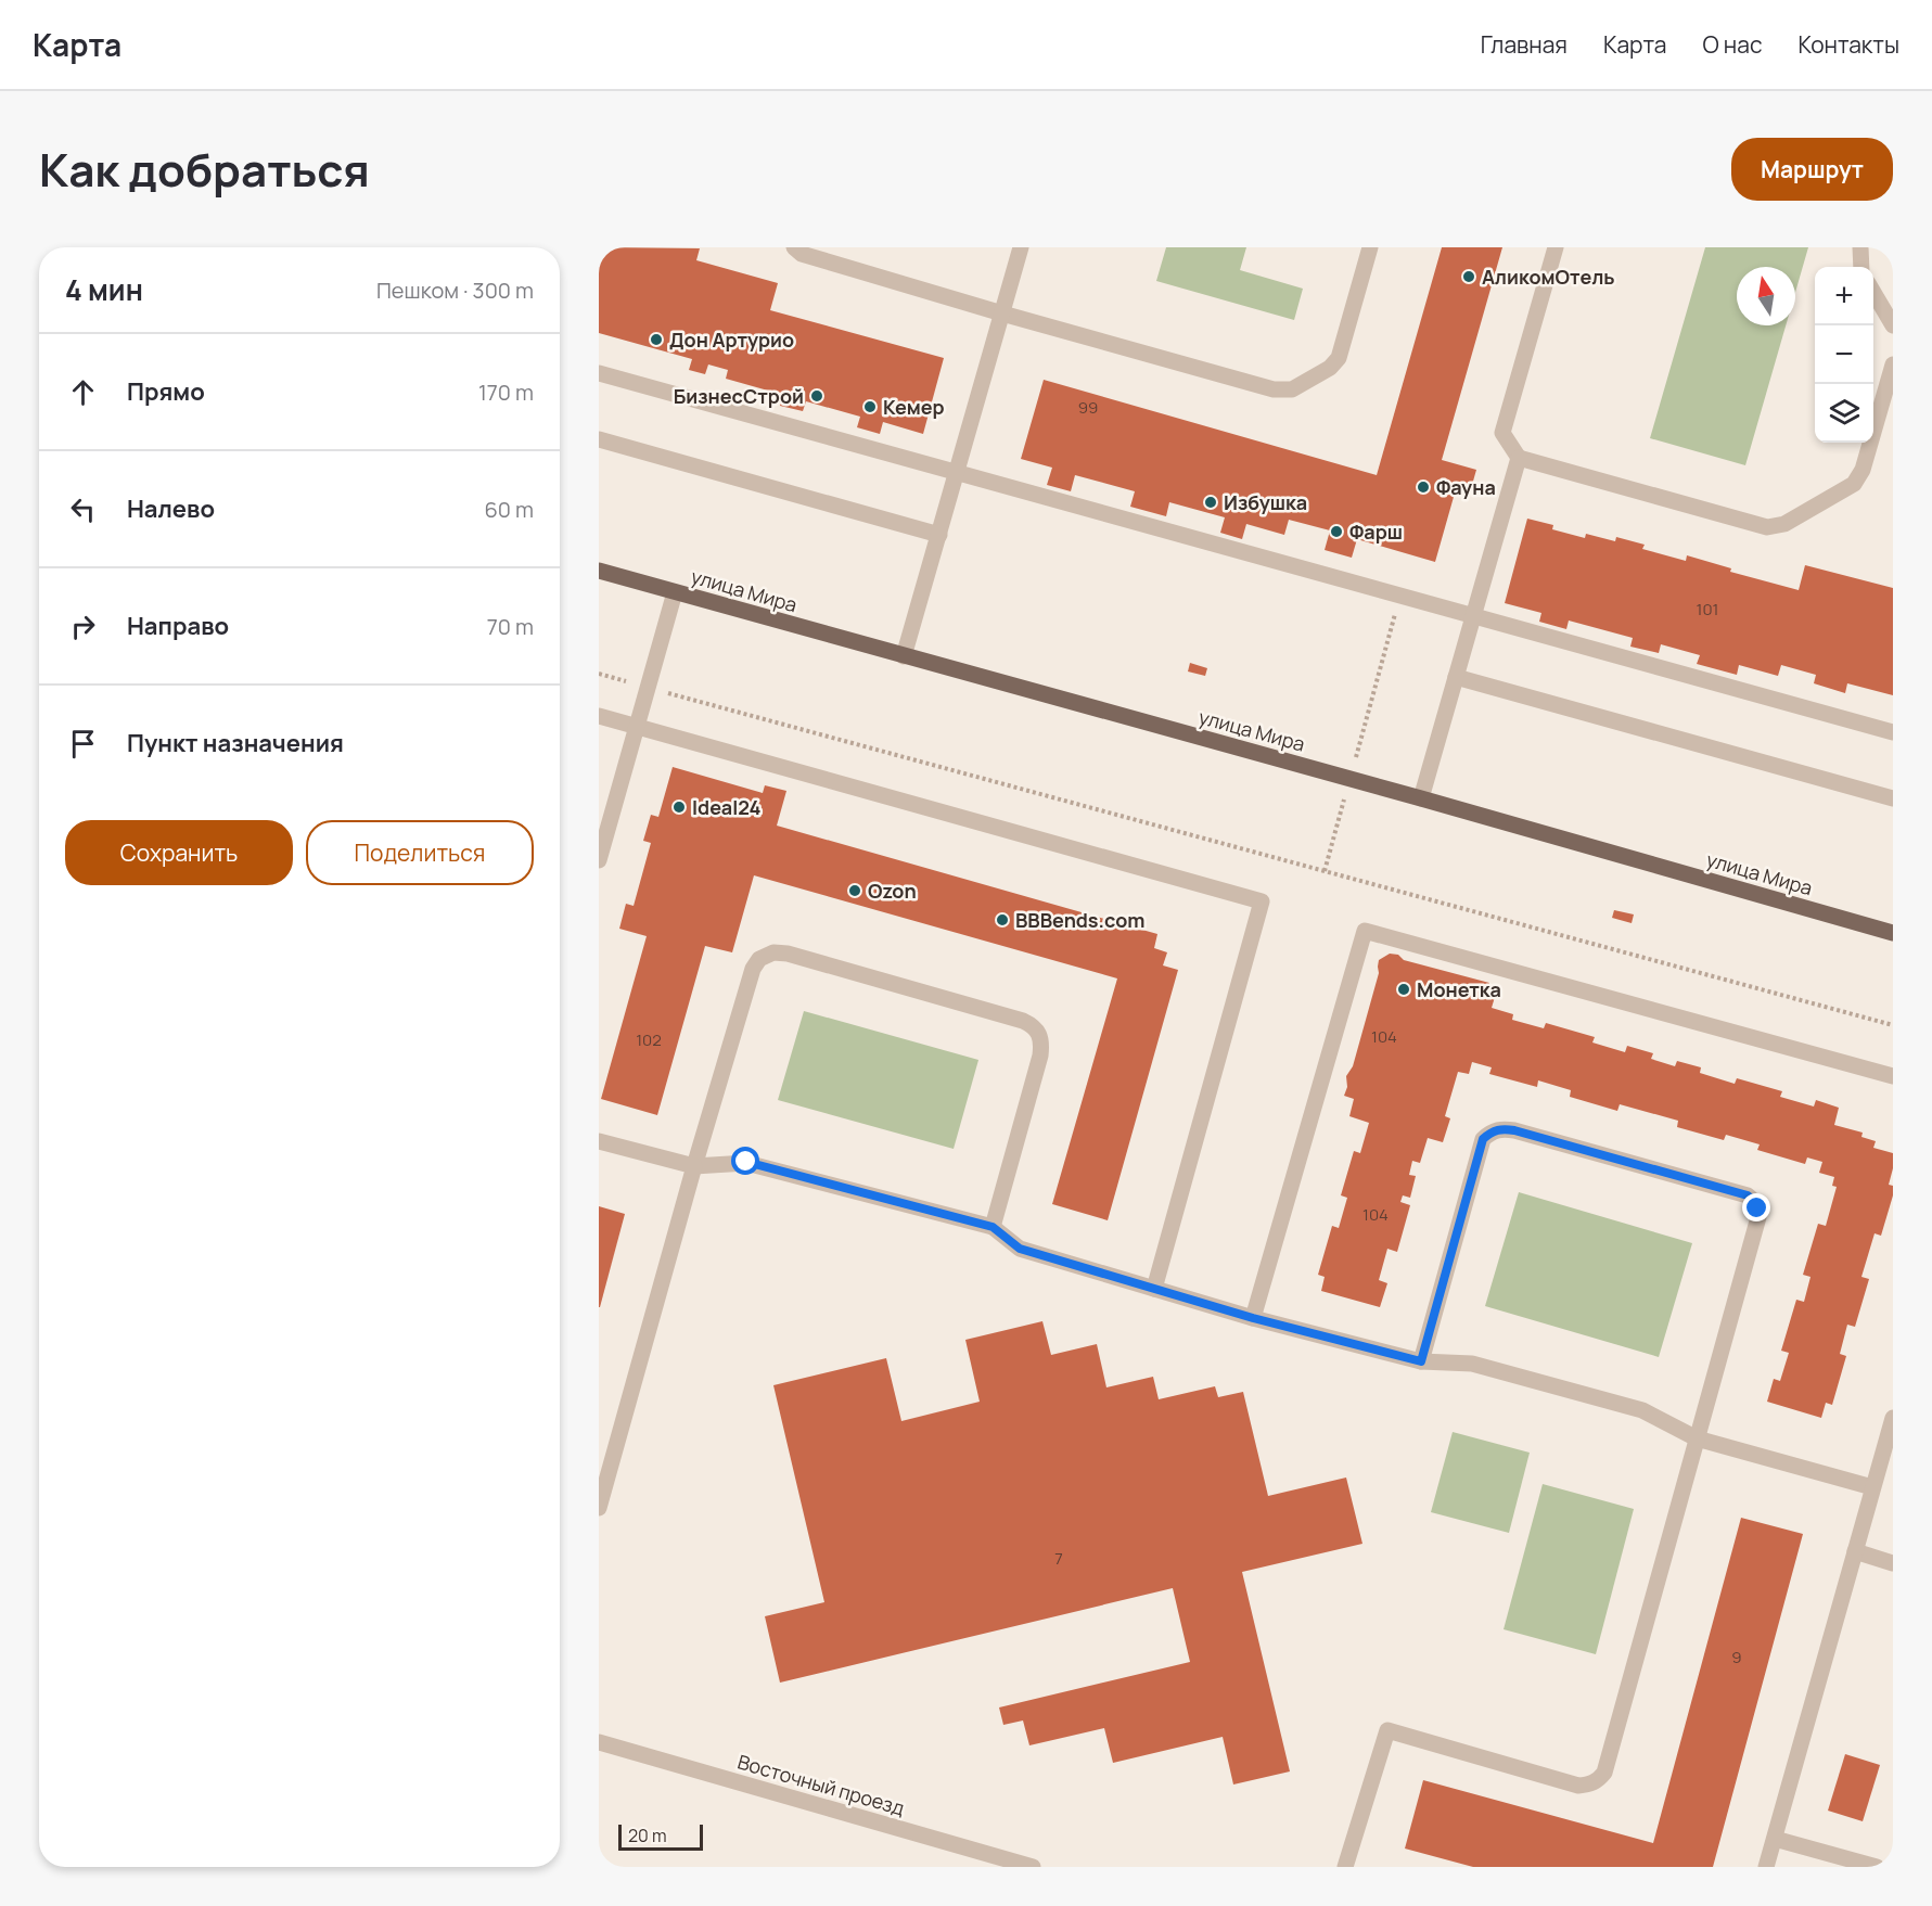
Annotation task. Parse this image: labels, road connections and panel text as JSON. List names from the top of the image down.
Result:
{
  "streets": {
    "main road": ["улица Мира"],
    "street": ["Восточный проезд"]
  },
  "places": [
    "АликомОтель",
    "Дон Артурио",
    "БизнесСтрой",
    "Кемер",
    "Фауна",
    "Избушка",
    "Фарш",
    "Ideal24",
    "Ozon",
    "BBBends.com",
    "Монетка"
  ],
  "house_numbers": [
    "99",
    "101",
    "104",
    "102",
    "104",
    "7",
    "9"
  ],
  "scale_bar": "20 m",
  "north": "top",
  "page": {
    "header": "Карта",
    "nav": [
      "Главная",
      "Карта",
      "О нас",
      "Контакты"
    ],
    "title": "Как добраться",
    "buttons": [
      "Маршрут",
      ["Сохранить", "Поделиться"]
    ],
    "heading": ["4 мин", "Пешком · 300 m"],
    "map_buttons": ["+", "−"],
    "list": [
      ["Прямо", "170 m"],
      ["Налево", "60 m"],
      ["Направо", "70 m"],
      "Пункт назначения"
    ],
    "scale": "20 m"
  }
}
